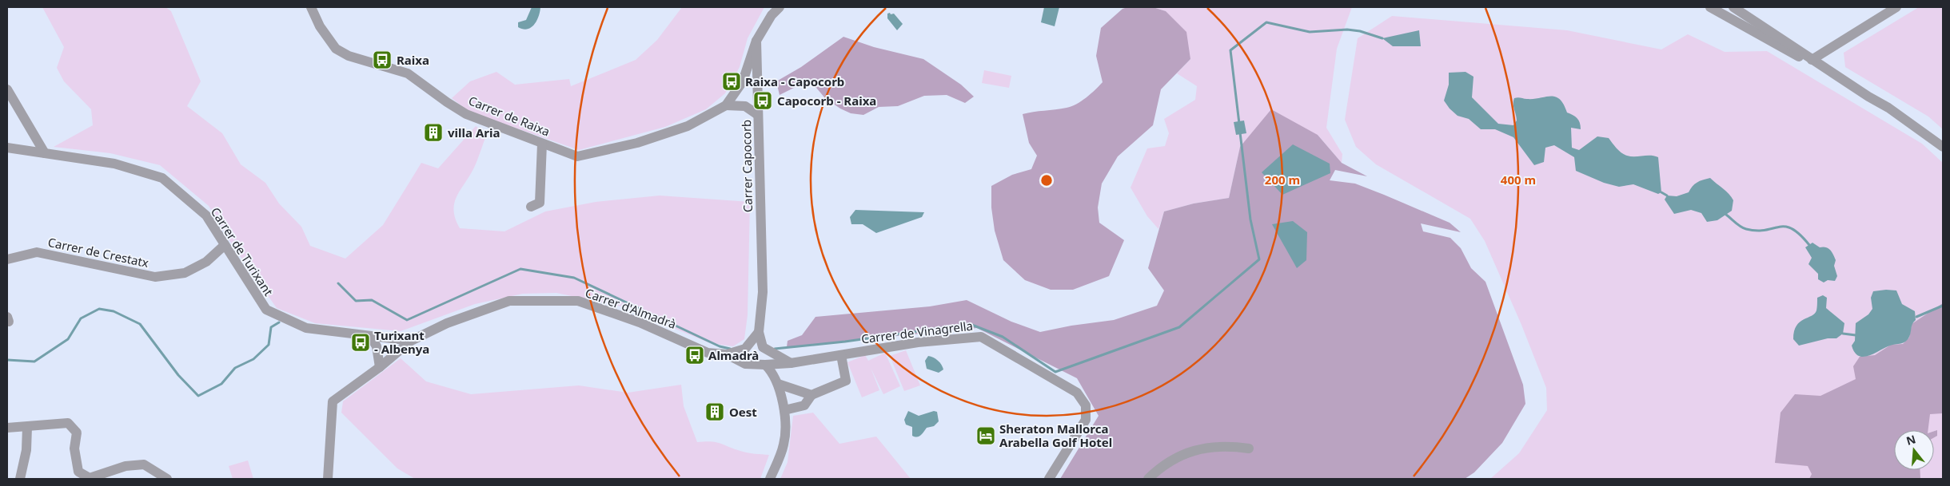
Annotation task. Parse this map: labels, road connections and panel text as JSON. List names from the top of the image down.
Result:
{
  "streets": {
    "street": [
      "Carrer de Raixa",
      "Carrer Capocorb",
      "Carrer de Turixant",
      "Carrer de Crestatx",
      "Carrer d'Almadrà",
      "Carrer de Vinagrella"
    ]
  },
  "crossings": [
    ["Carrer de Raixa", "Carrer Capocorb"],
    ["Carrer de Turixant", "Carrer de Crestatx"],
    ["Carrer de Turixant", "Carrer d'Almadrà"],
    ["Carrer d'Almadrà", "Carrer de Vinagrella"]
  ],
  "places": {
    "bus stop": [
      "Raixa",
      "Raixa - Capocorb",
      "Capocorb - Raixa",
      "Turixant - Albenya",
      "Almadrà"
    ],
    "building": ["villa Aria", "Oest"],
    "hotel": ["Sheraton Mallorca Arabella Golf Hotel"]
  },
  "north": "top",
  "rings": ["200 m", "400 m"]
}
